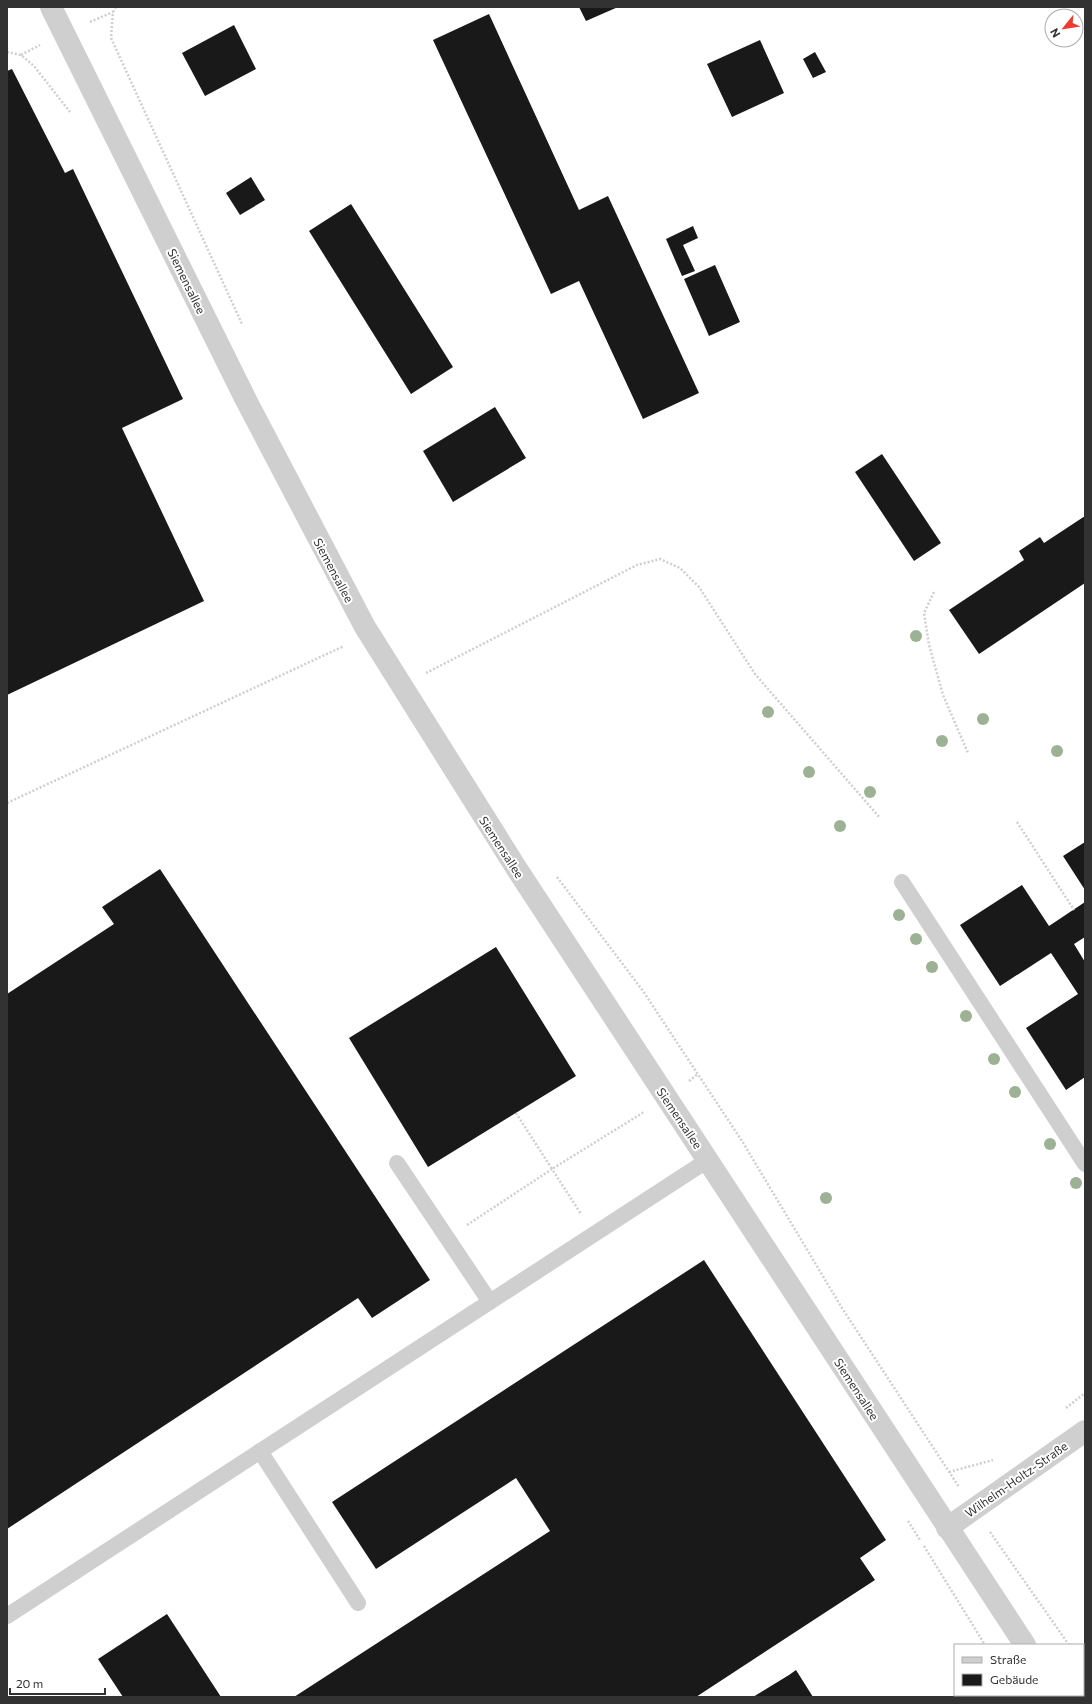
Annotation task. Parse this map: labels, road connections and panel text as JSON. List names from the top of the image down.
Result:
{
  "streets": {
    "street": ["Siemensallee", "Wilhelm-Holtz-Straße"]
  },
  "crossings": [
    ["Siemensallee", "Wilhelm-Holtz-Straße"]
  ],
  "legend": ["Straße", "Gebäude"],
  "scale_bar": "20 m",
  "north": "bottom left"
}
